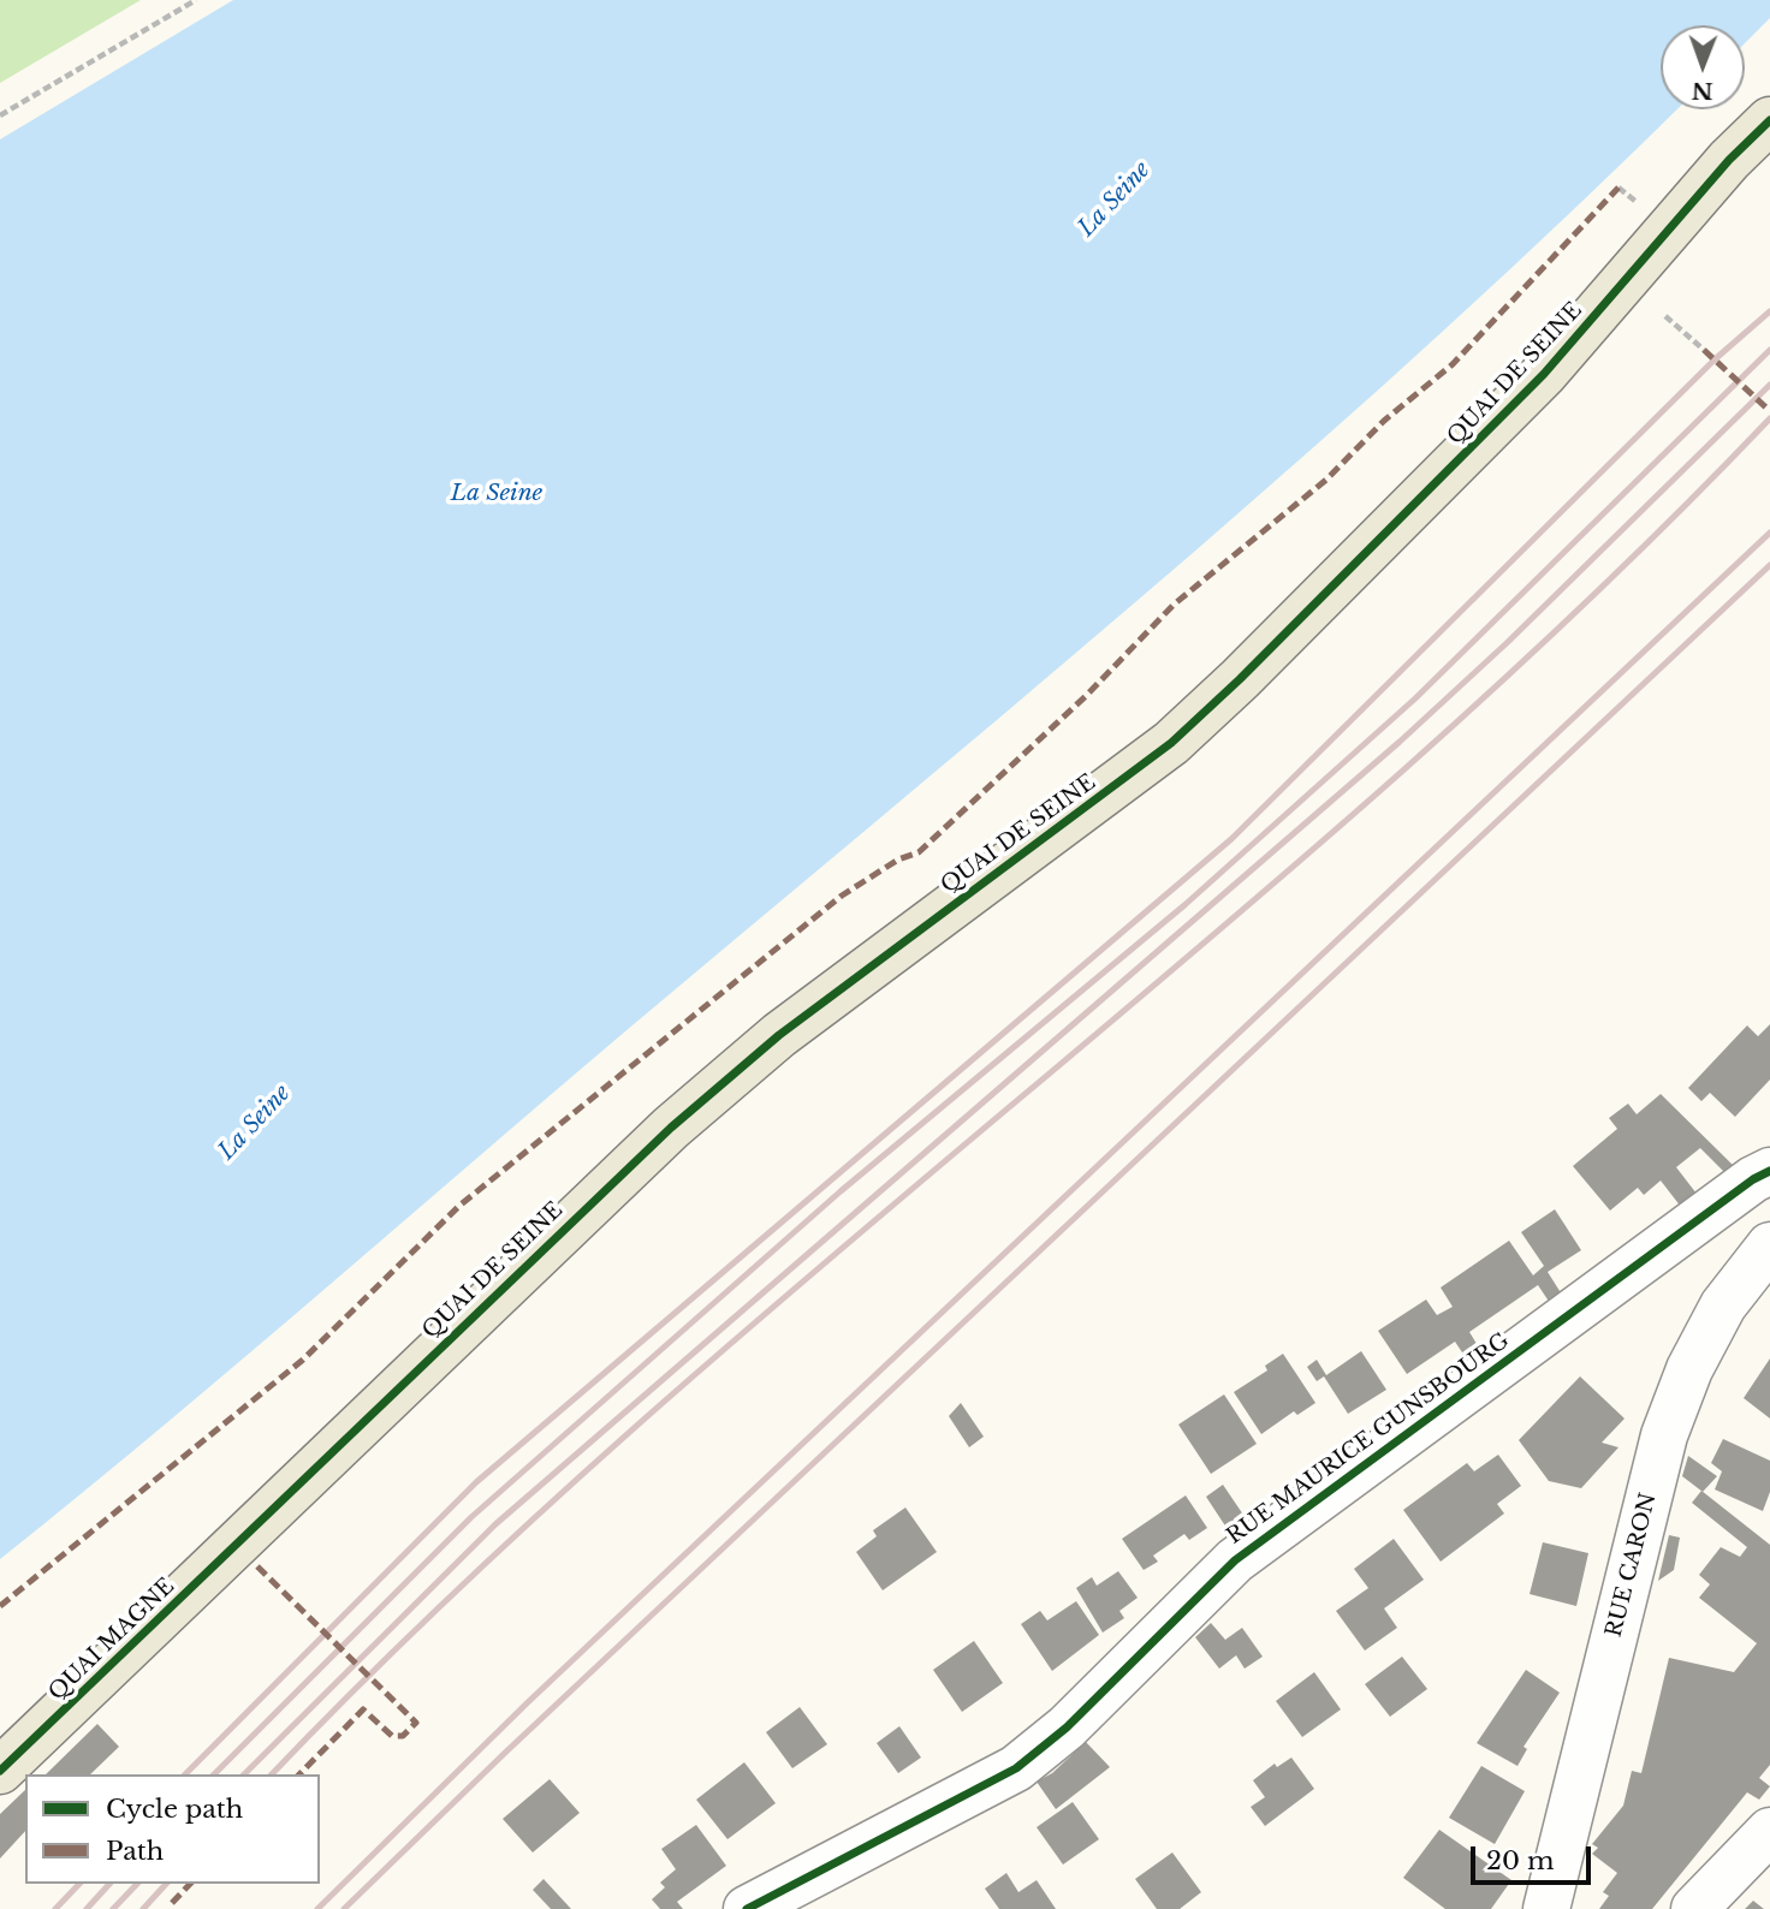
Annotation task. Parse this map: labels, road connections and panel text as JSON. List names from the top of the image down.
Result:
{
  "streets": {
    "main road": ["QUAI DE SEINE", "QUAI MAGNE"],
    "street": ["RUE MAURICE GUNSBOURG", "RUE CARON"]
  },
  "crossings": [
    ["QUAI DE SEINE", "QUAI MAGNE"]
  ],
  "water": ["La Seine"],
  "legend": ["Cycle path", "Path"],
  "scale_bar": "20 m",
  "north": "bottom"
}
